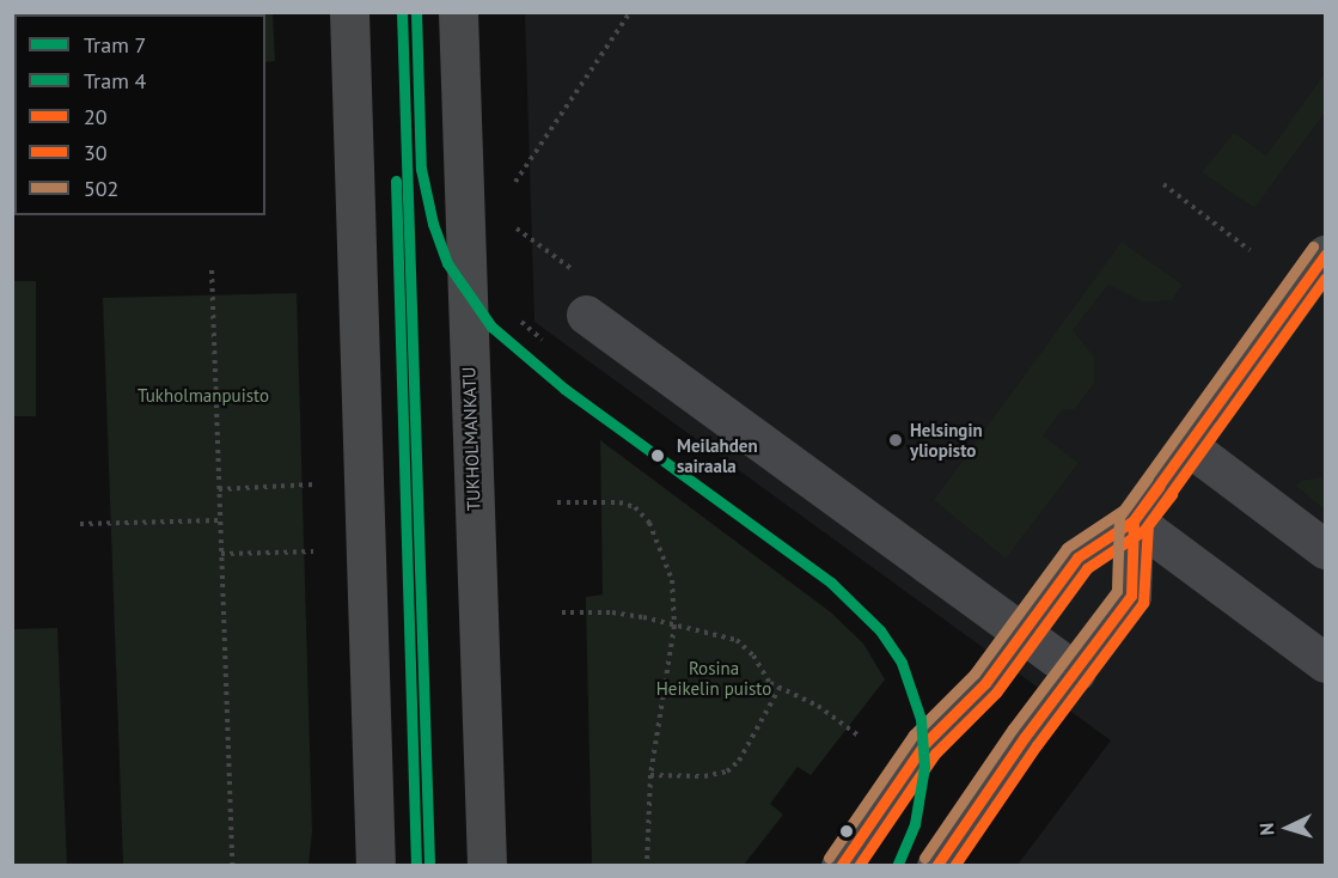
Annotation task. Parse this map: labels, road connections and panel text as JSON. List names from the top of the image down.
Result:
{
  "streets": {
    "main road": ["TUKHOLMANKATU"]
  },
  "parks": ["Tukholmanpuisto", "Rosina Heikelin puisto"],
  "places": ["Helsingin yliopisto", "Meilahden sairaala"],
  "lines": [
    "tram line 7",
    "tram line 4",
    "transit line 502",
    "transit line 20",
    "transit line 30"
  ],
  "legend": [
    "Tram 7",
    "Tram 4",
    "20",
    "30",
    "502"
  ],
  "north": "left"
}
